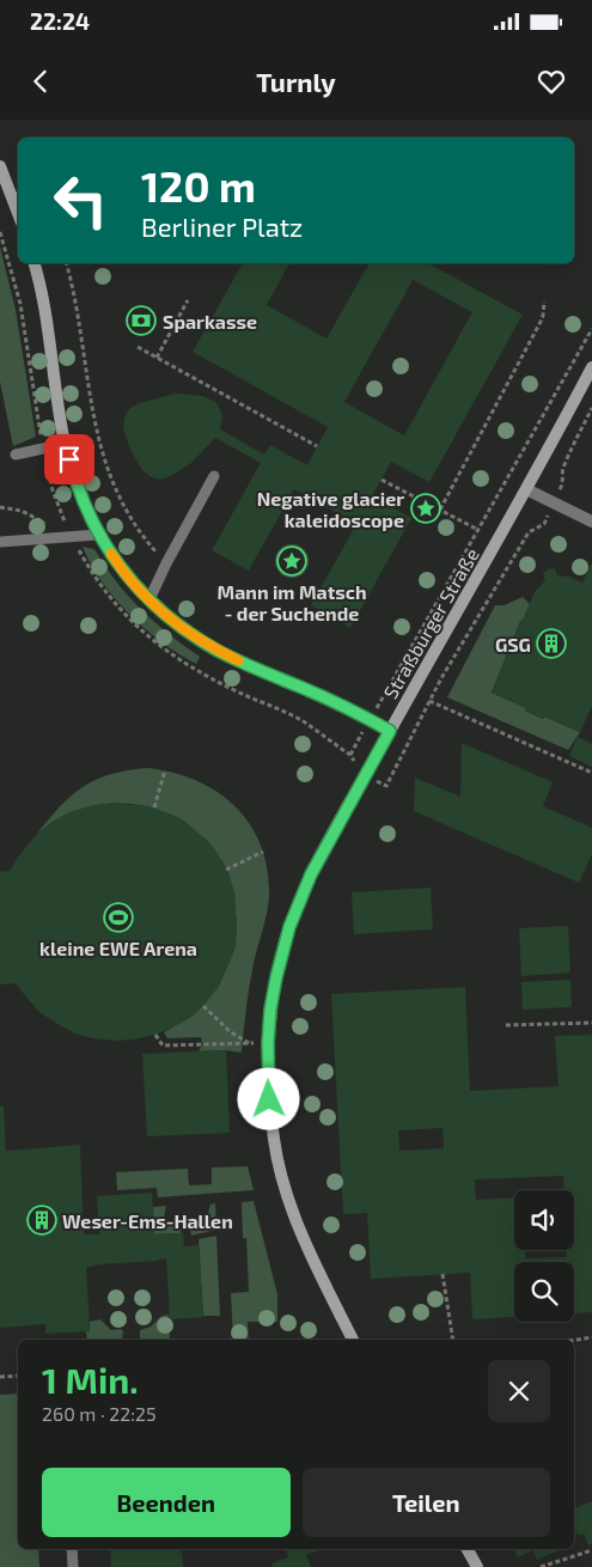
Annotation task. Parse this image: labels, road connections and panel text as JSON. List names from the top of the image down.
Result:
{
  "streets": {
    "street": ["Straßburger Straße"]
  },
  "places": {
    "bank": ["Sparkasse"],
    "place": ["Negative glacier kaleidoscope", "Mann im Matsch - der Suchende"],
    "building": ["GSG", "Weser-Ems-Hallen"],
    "sports": ["kleine EWE Arena"]
  },
  "page": {
    "status": "22:24",
    "header": "Turnly",
    "turn": ["120 m", "Berliner Platz"],
    "heading": ["1 Min.", "260 m · 22:25"],
    "buttons": ["Beenden", "Teilen"]
  }
}
